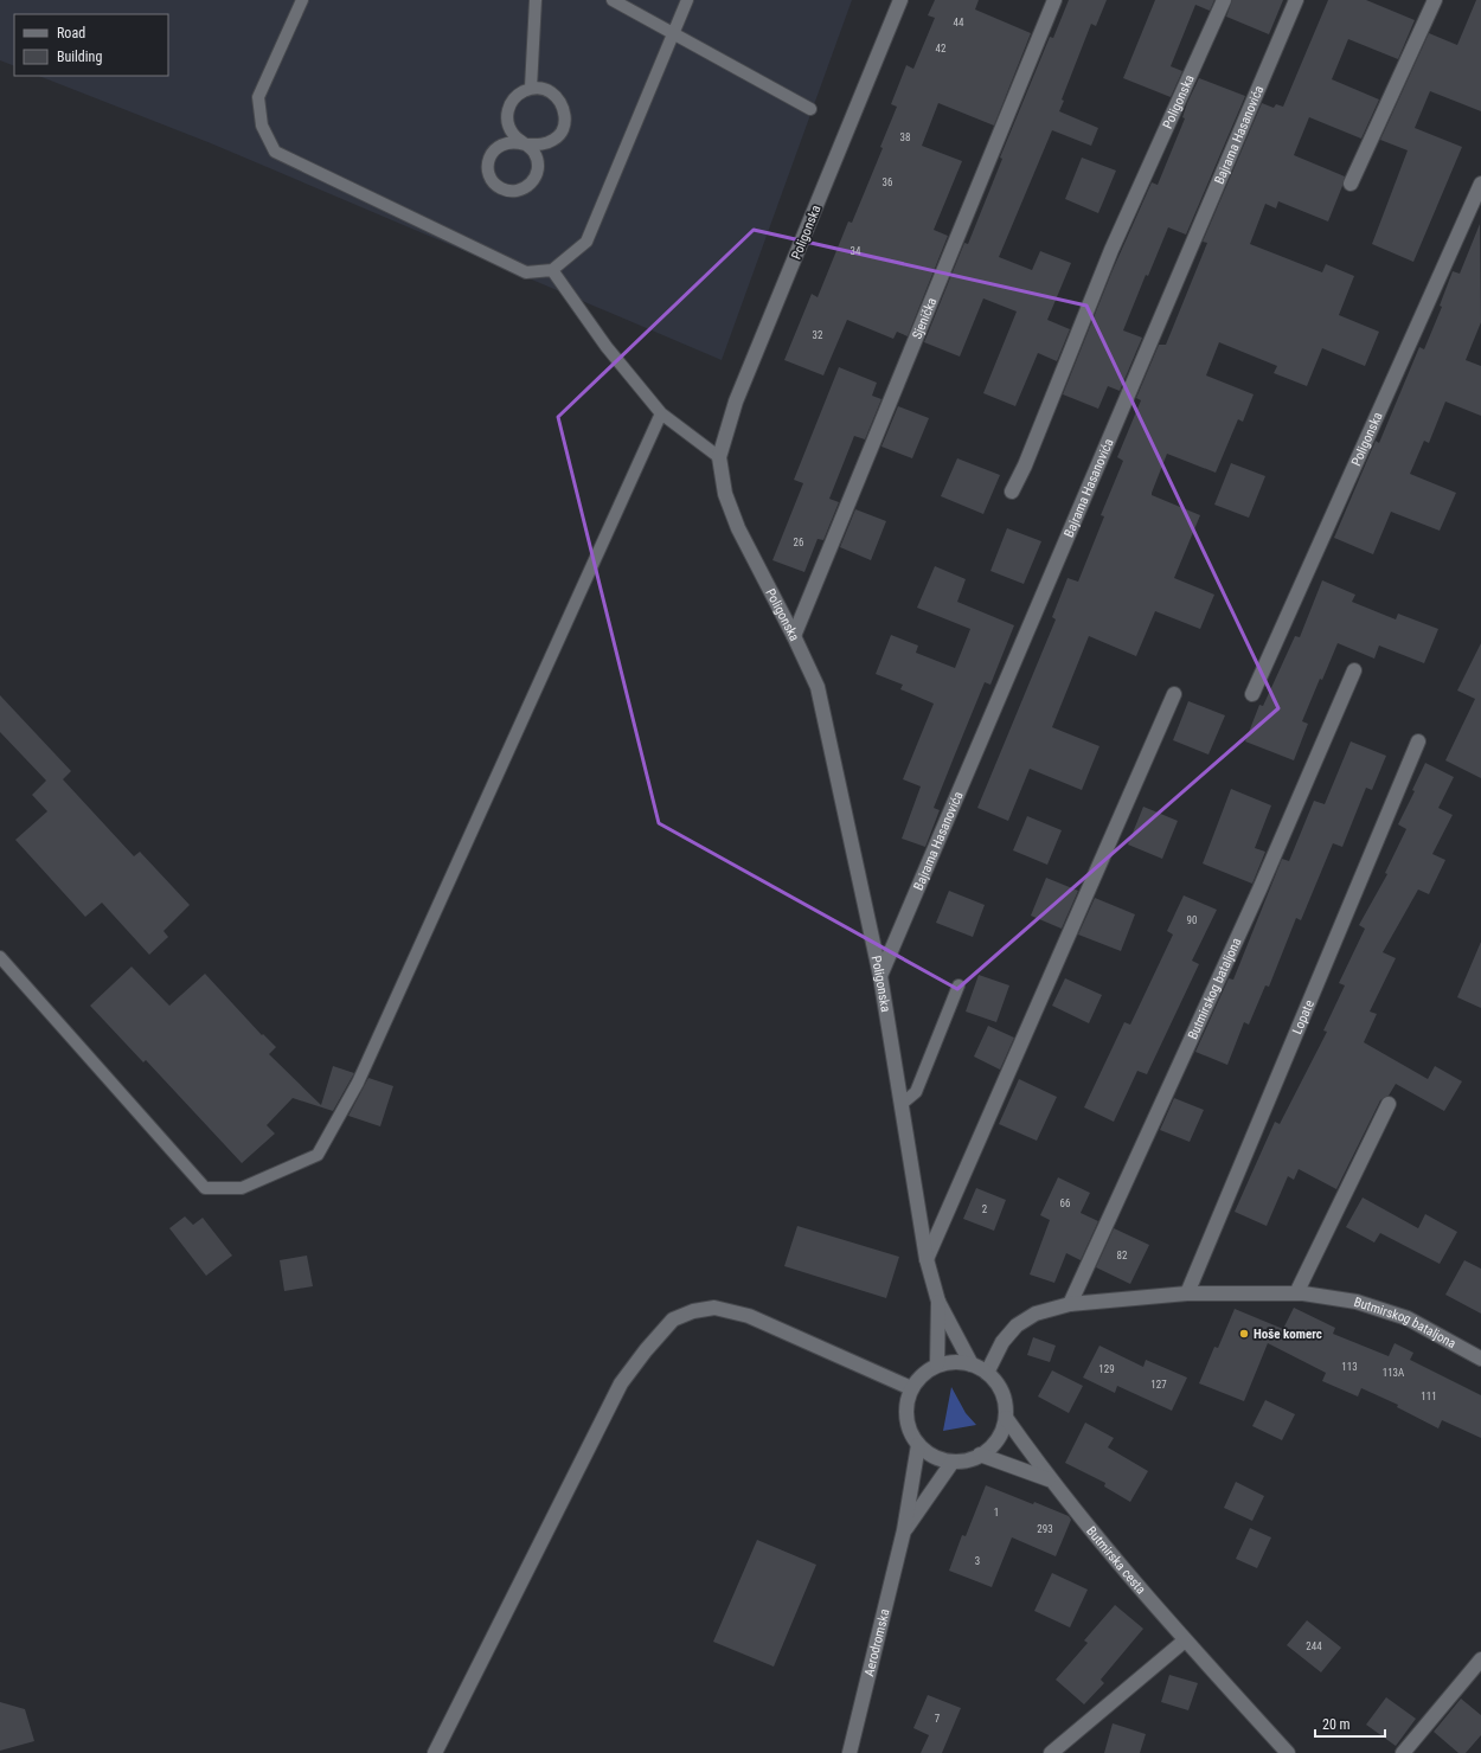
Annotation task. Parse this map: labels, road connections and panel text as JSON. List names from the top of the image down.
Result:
{
  "streets": {
    "street": [
      "Poligonska",
      "Bajrama Hasanovića",
      "Sjenička",
      "Butmirskog bataljona",
      "Lopate",
      "Butmirska cesta",
      "Aerodromska"
    ]
  },
  "crossings": [
    ["Poligonska", "Bajrama Hasanovića"],
    ["Poligonska", "Sjenička"],
    ["Poligonska", "Butmirskog bataljona"],
    ["Poligonska", "Butmirska cesta"],
    ["Poligonska", "Aerodromska"],
    ["Butmirskog bataljona", "Lopate"],
    ["Butmirskog bataljona", "Butmirska cesta"],
    ["Butmirskog bataljona", "Aerodromska"],
    ["Butmirska cesta", "Aerodromska"]
  ],
  "places": ["Hoše komerc"],
  "house_numbers": [
    "44",
    "42",
    "38",
    "36",
    "34",
    "32",
    "26",
    "90",
    "66",
    "2",
    "82",
    "113",
    "129",
    "113A",
    "127",
    "111",
    "1",
    "293",
    "3",
    "244",
    "7"
  ],
  "legend": ["Road", "Building"],
  "scale_bar": "20 m"
}
